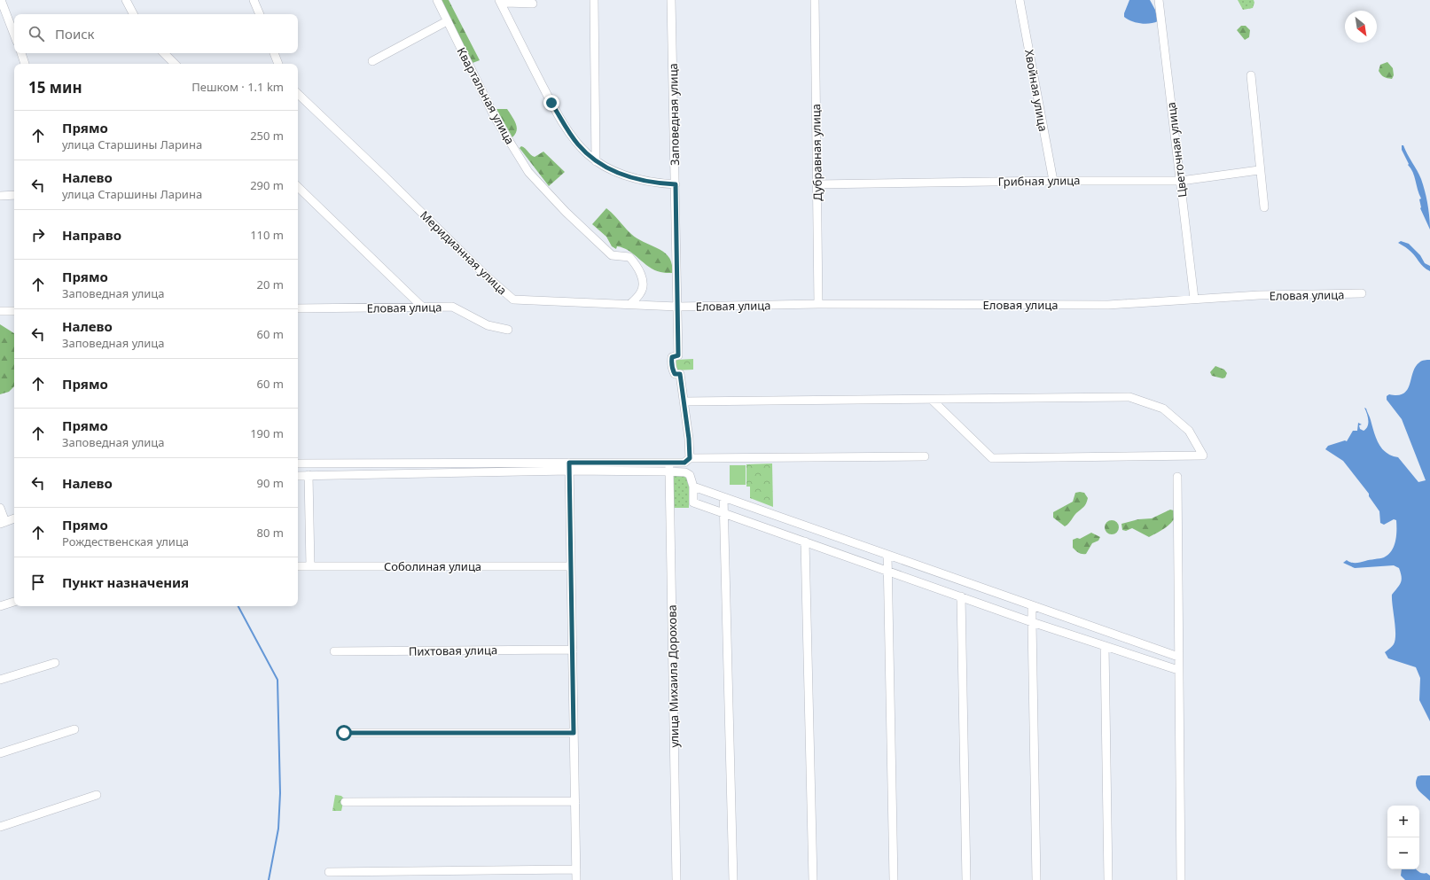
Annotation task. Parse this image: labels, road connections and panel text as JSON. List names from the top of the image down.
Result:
{
  "streets": {
    "street": [
      "Хвойная улица",
      "Квартальная улица",
      "Заповедная улица",
      "Цветочная улица",
      "Дубравная улица",
      "Грибная улица",
      "Меридианная улица",
      "Еловая улица",
      "Соболиная улица",
      "Пихтовая улица",
      "улица Михаила Дорохова"
    ]
  },
  "crossings": [
    ["Хвойная улица", "Грибная улица"],
    ["Квартальная улица", "Меридианная улица"],
    ["Заповедная улица", "Меридианная улица"],
    ["Заповедная улица", "Еловая улица"],
    ["Цветочная улица", "Грибная улица"],
    ["Цветочная улица", "Еловая улица"],
    ["Дубравная улица", "Грибная улица"],
    ["Дубравная улица", "Еловая улица"],
    ["Меридианная улица", "Еловая улица"]
  ],
  "north": "bottom right",
  "page": {
    "search": "Поиск",
    "heading": ["15 мин", "Пешком · 1.1 km"],
    "list": [
      ["Прямо", "улица Старшины Ларина", "250 m"],
      ["Налево", "улица Старшины Ларина", "290 m"],
      ["Направо", "110 m"],
      ["Прямо", "Заповедная улица", "20 m"],
      ["Налево", "Заповедная улица", "60 m"],
      ["Прямо", "60 m"],
      ["Прямо", "Заповедная улица", "190 m"],
      ["Налево", "90 m"],
      ["Прямо", "Рождественская улица", "80 m"],
      "Пункт назначения"
    ],
    "map_buttons": ["+", "−"]
  }
}
